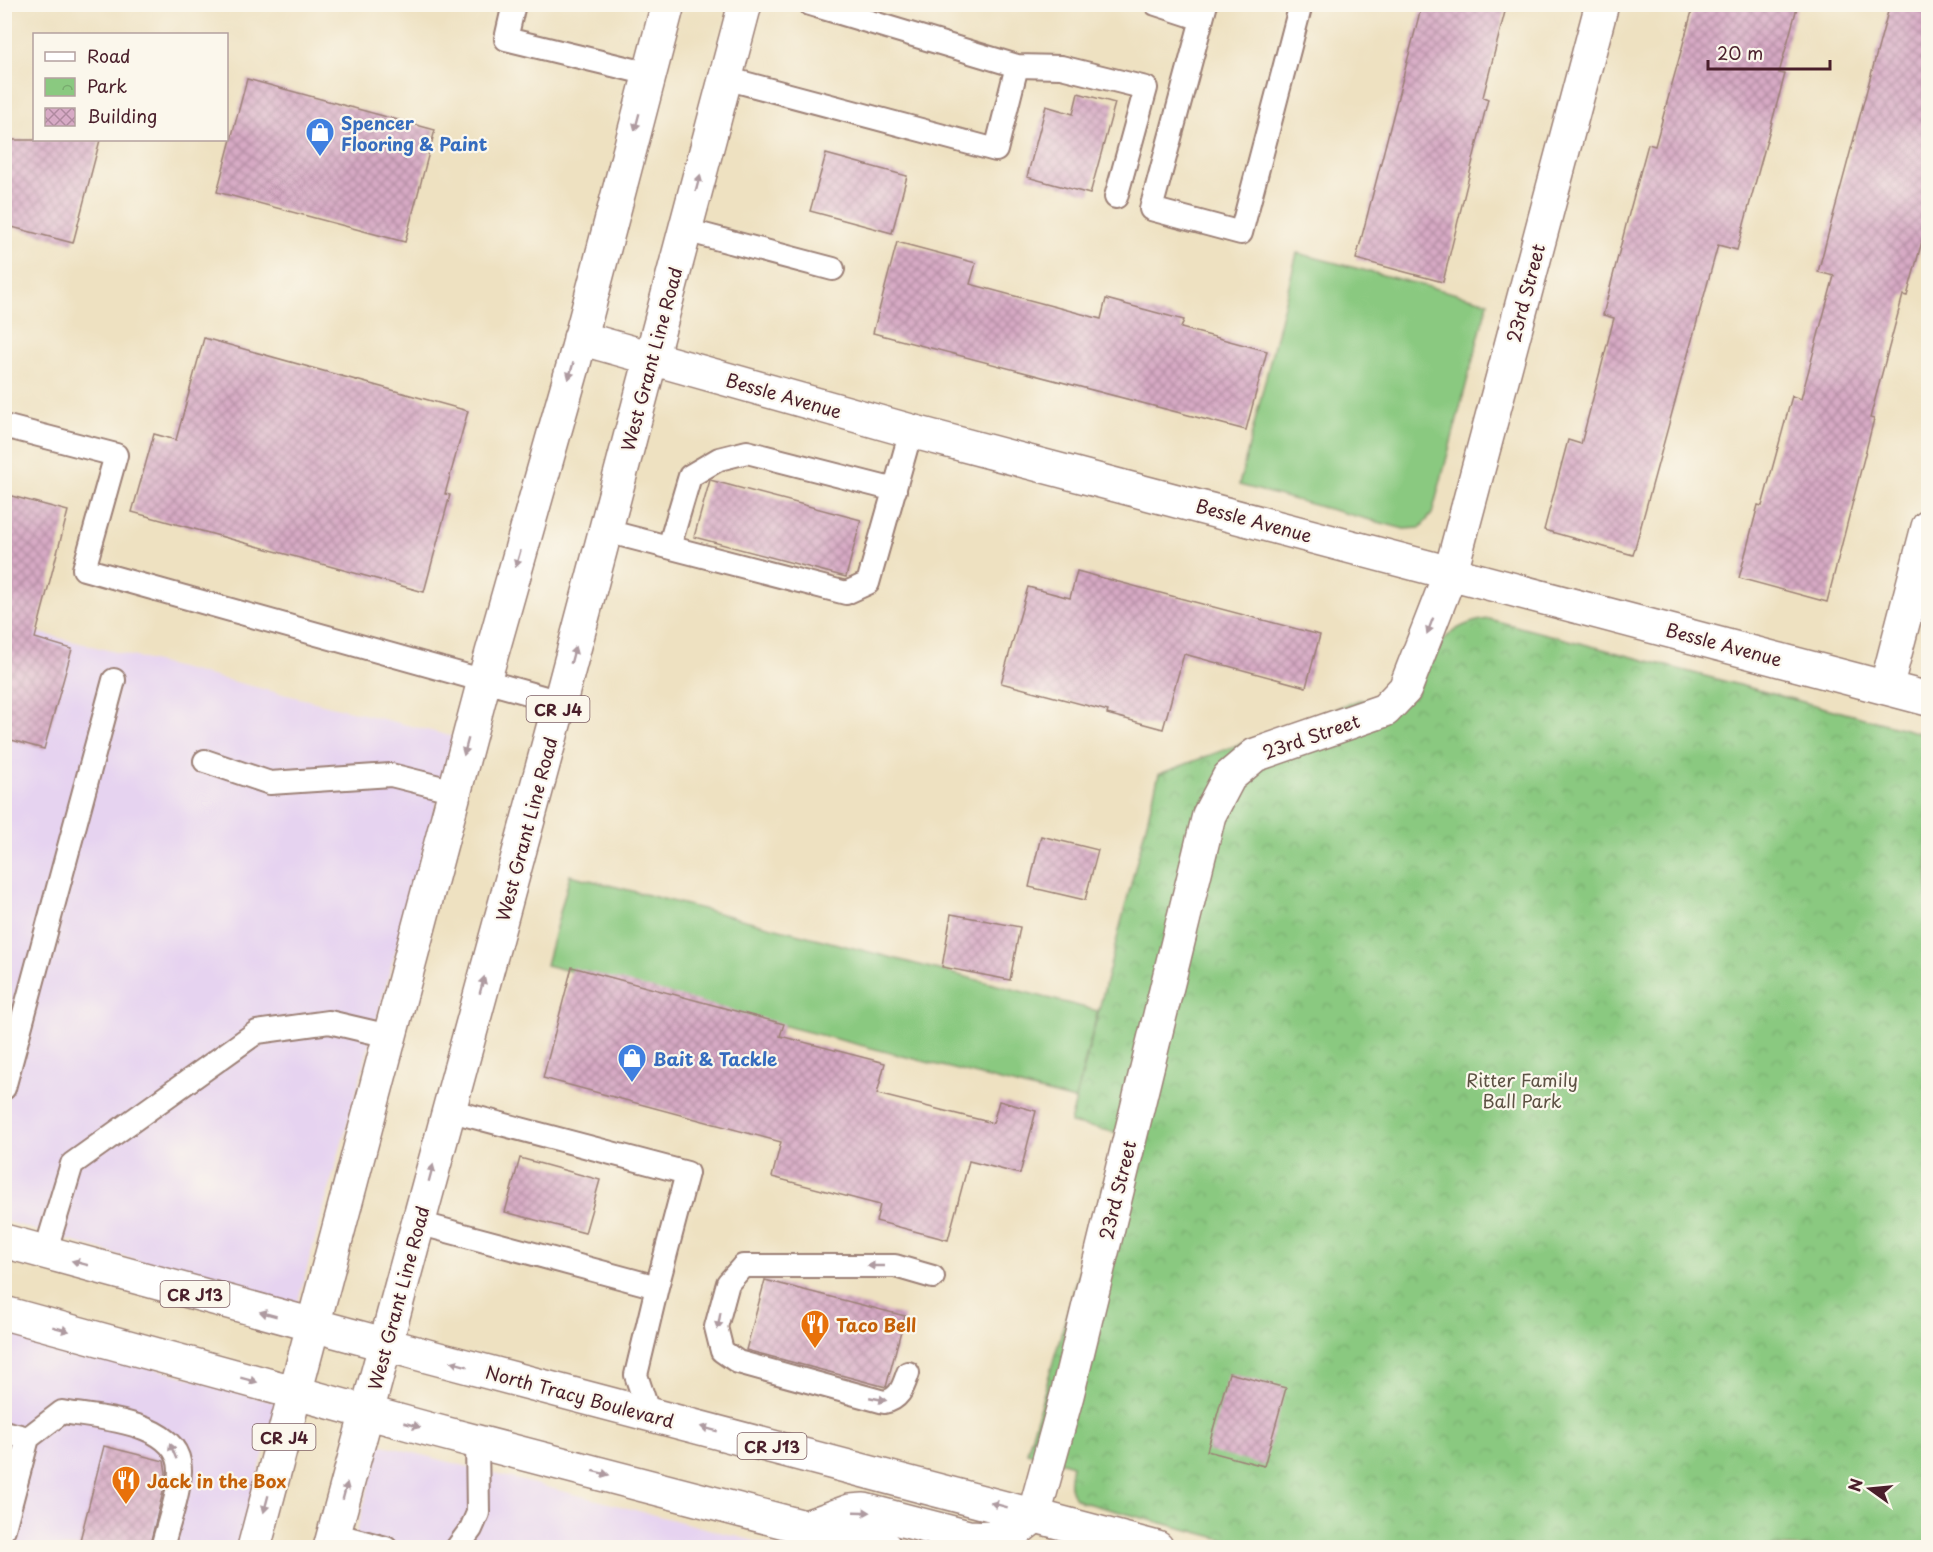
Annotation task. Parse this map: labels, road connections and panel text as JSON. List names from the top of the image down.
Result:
{
  "streets": {
    "main road": [
      "23rd Street",
      "West Grant Line Road",
      "Bessle Avenue",
      "CR J4",
      "CR J13",
      "North Tracy Boulevard"
    ]
  },
  "crossings": [
    ["23rd Street", "Bessle Avenue"],
    ["23rd Street", "North Tracy Boulevard"],
    ["West Grant Line Road", "Bessle Avenue"],
    ["West Grant Line Road", "North Tracy Boulevard"],
    ["Bessle Avenue", "CR J4"],
    ["CR J4", "North Tracy Boulevard"]
  ],
  "one_way": ["23rd Street"],
  "parks": ["Ritter Family Ball Park"],
  "places": {
    "shop": ["Spencer Flooring & Paint", "Bait & Tackle"],
    "restaurant": ["Taco Bell", "Jack in the Box"]
  },
  "legend": ["Road", "Park", "Building"],
  "scale_bar": "20 m",
  "north": "left"
}
